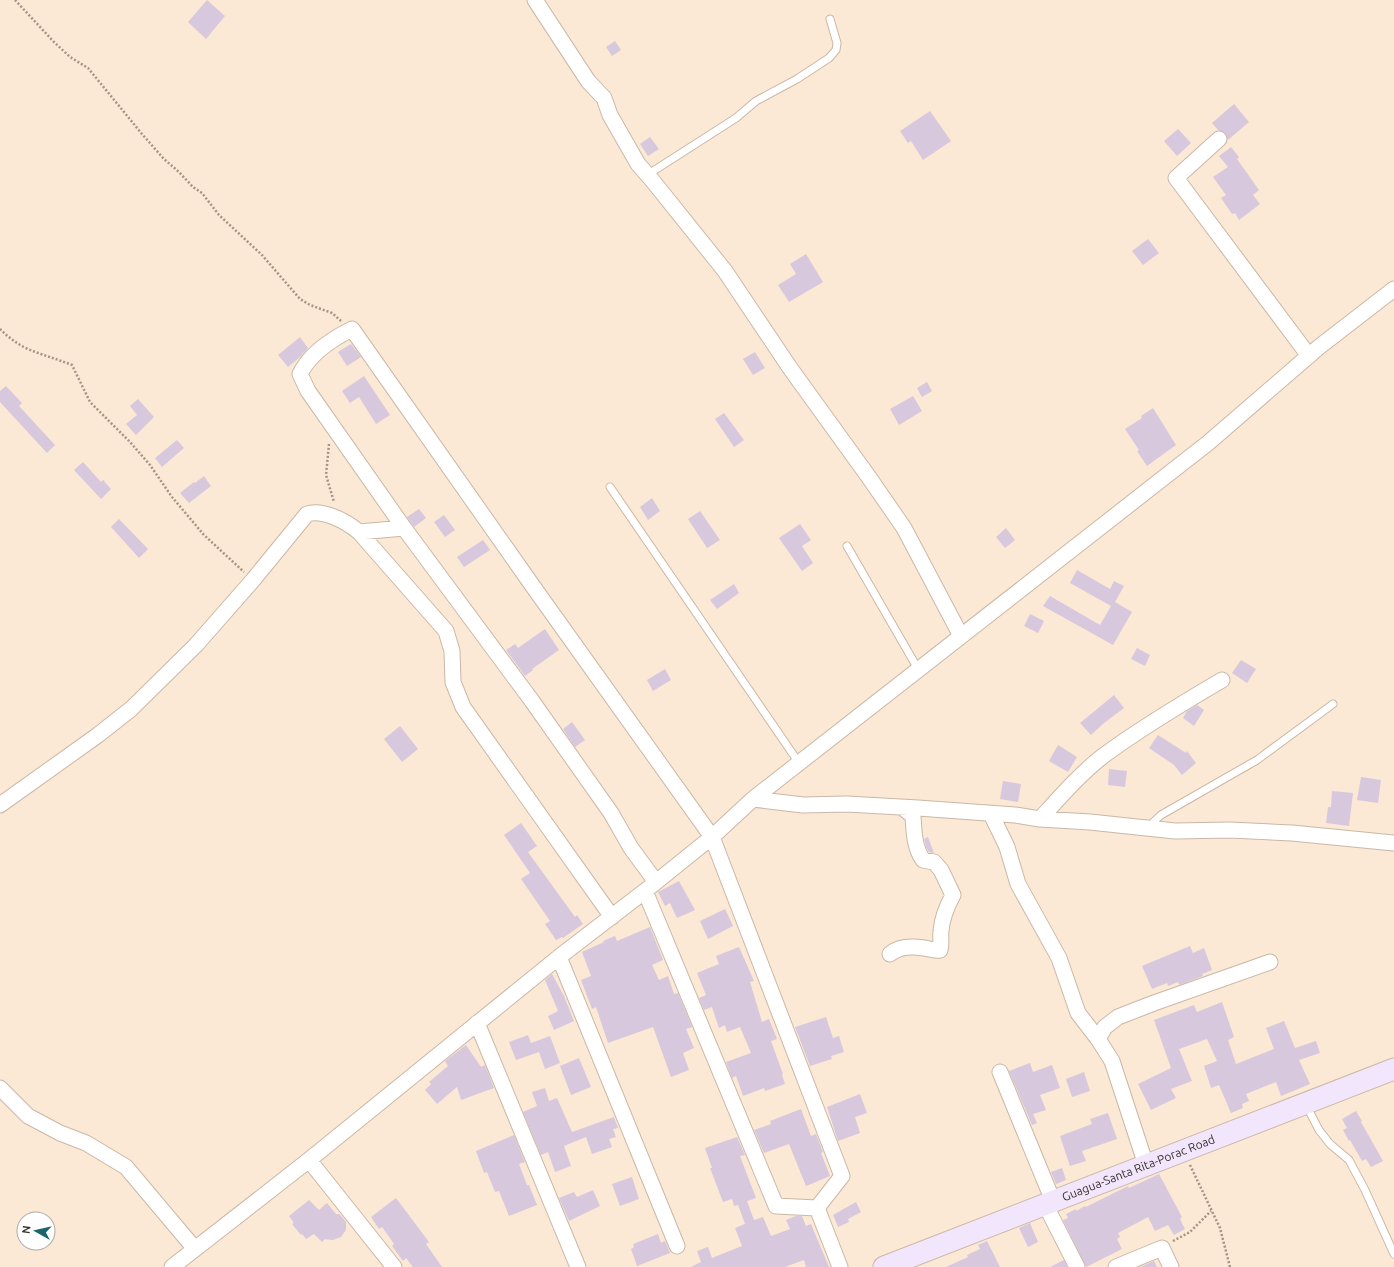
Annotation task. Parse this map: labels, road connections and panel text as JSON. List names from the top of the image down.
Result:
{
  "streets": {
    "main road": ["Guagua-Santa Rita-Porac Road"]
  },
  "north": "left"
}
